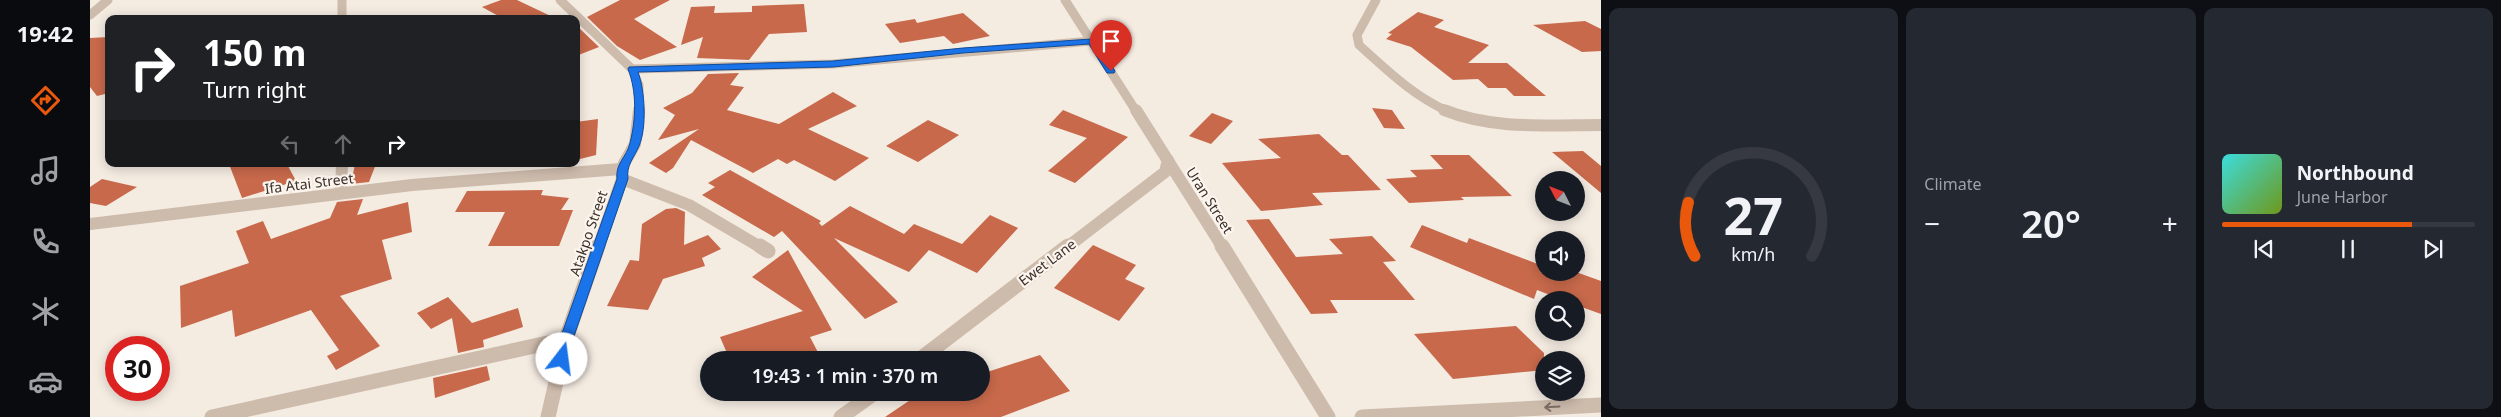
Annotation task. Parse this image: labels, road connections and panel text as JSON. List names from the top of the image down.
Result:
{
  "streets": {
    "street": [
      "Ifa Atai Street",
      "Uran Street",
      "Atakpo Street",
      "Ewet Lane"
    ]
  },
  "crossings": [
    ["Ifa Atai Street", "Atakpo Street"],
    ["Uran Street", "Ewet Lane"]
  ],
  "north": "top left",
  "page": {
    "tabs": "19:42",
    "tile": "Climate",
    "turn": ["150 m", "Turn right"],
    "song": ["Northbound", "June Harbor"],
    "heat": ["−", "20°", "+"],
    "limit": "30",
    "trip": "19:43 · 1 min · 370 m",
    "gauge": ["27", "km/h"]
  }
}
